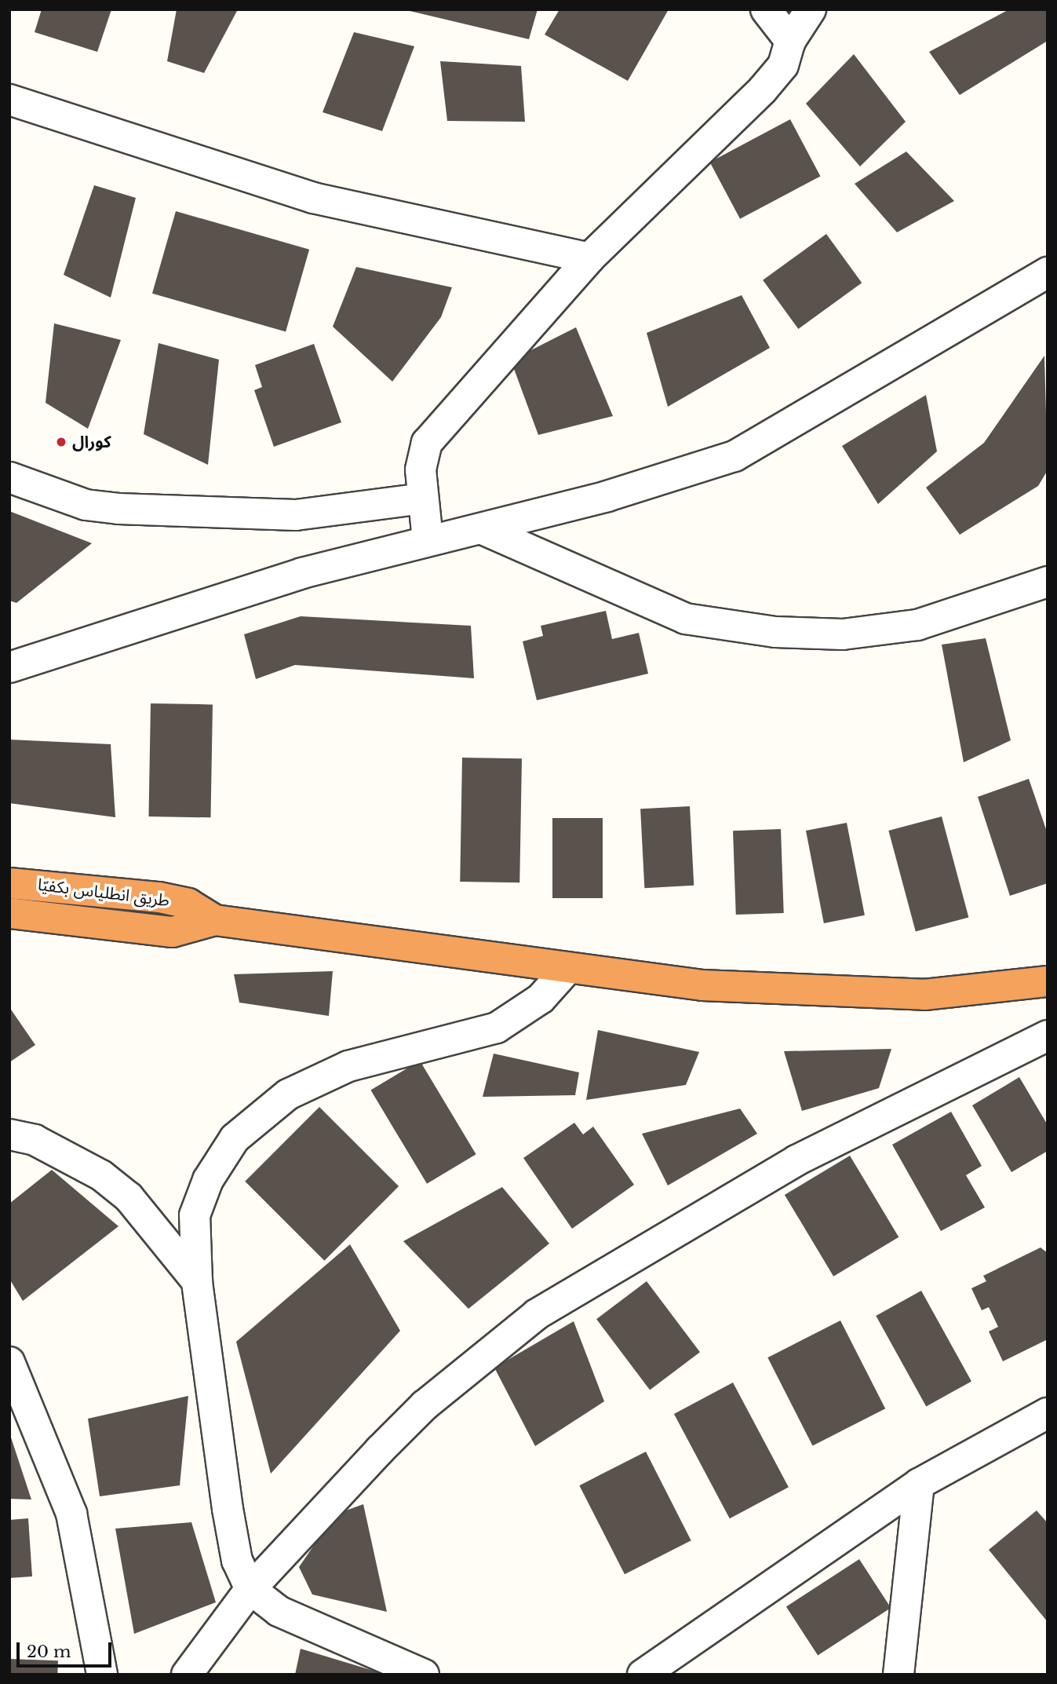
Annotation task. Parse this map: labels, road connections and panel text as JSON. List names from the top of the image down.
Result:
{
  "streets": {
    "highway": ["طريق انطلياس بكفيّا"]
  },
  "places": ["كورال"],
  "scale_bar": "20 m"
}
